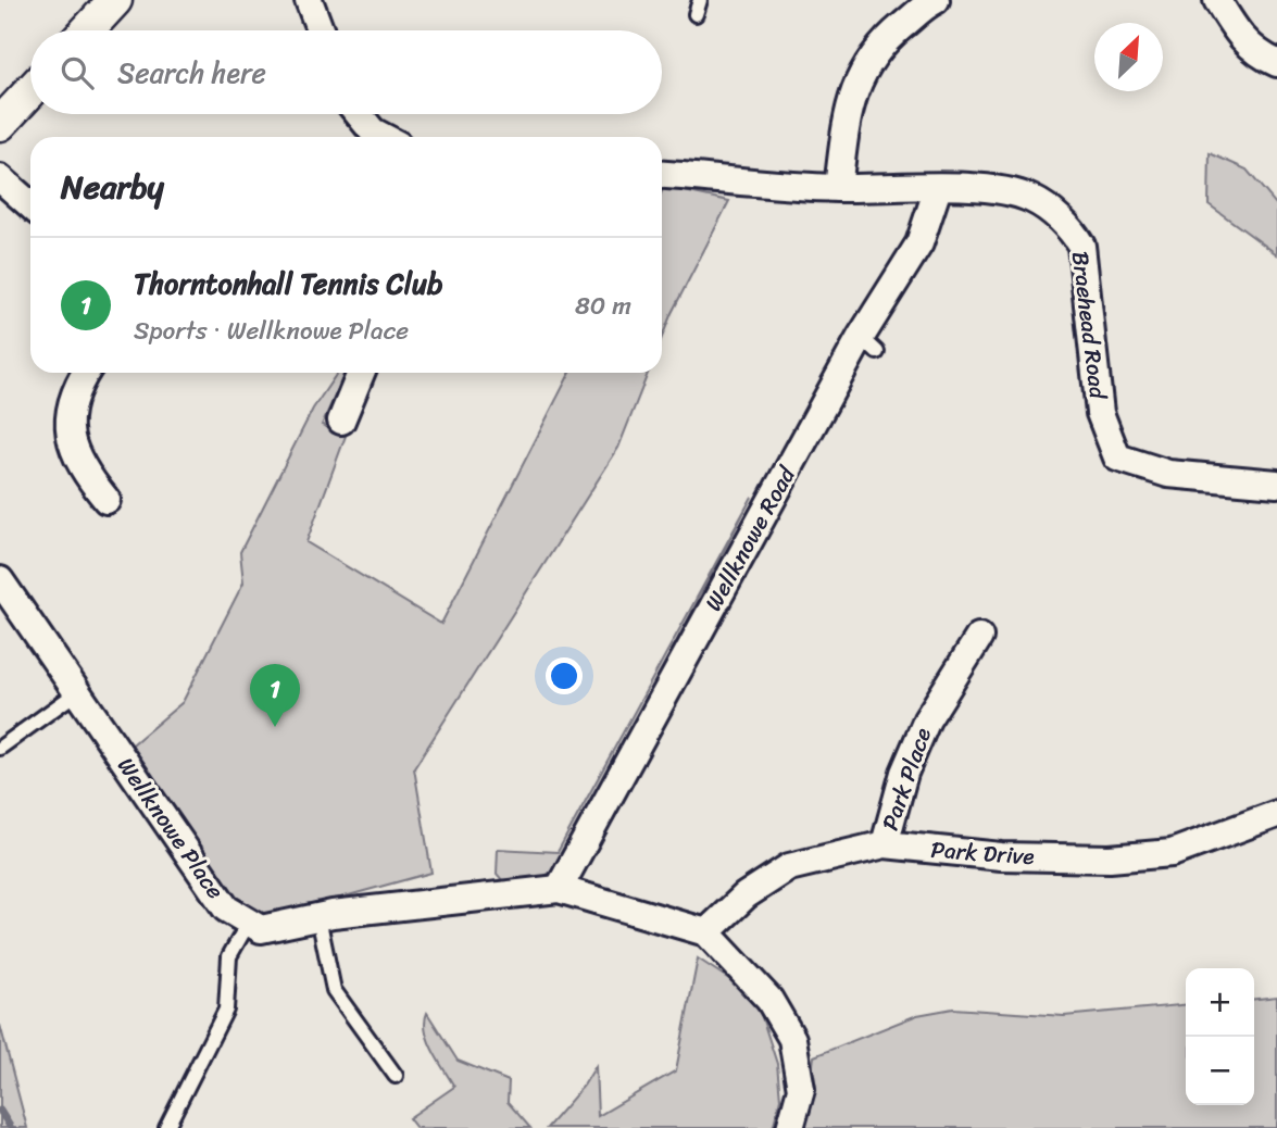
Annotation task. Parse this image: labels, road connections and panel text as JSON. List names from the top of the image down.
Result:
{
  "streets": {
    "street": [
      "Braehead Road",
      "Wellknowe Road",
      "Park Place",
      "Wellknowe Place",
      "Park Drive"
    ]
  },
  "crossings": [
    ["Braehead Road", "Wellknowe Road"],
    ["Park Place", "Park Drive"]
  ],
  "north": "top right",
  "page": {
    "search": "Search here",
    "heading": "Nearby",
    "list": [
      {
        "mark": "1",
        "name": "Thorntonhall Tennis Club",
        "note": "Sports · Wellknowe Place",
        "value": "80 m"
      }
    ],
    "pins": "1",
    "map_buttons": ["+", "−"]
  }
}
